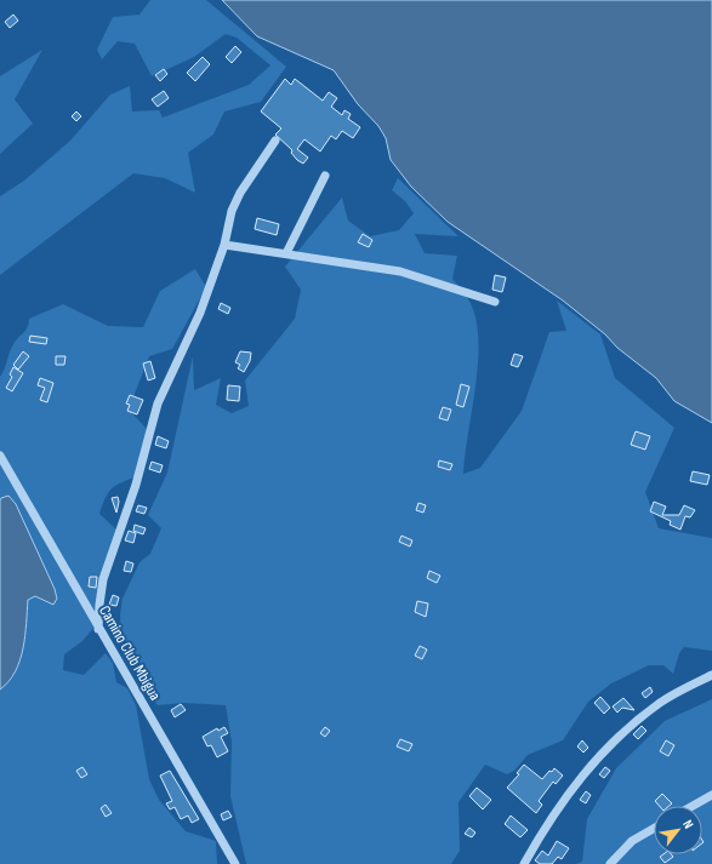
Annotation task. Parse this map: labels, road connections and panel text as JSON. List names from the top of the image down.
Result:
{
  "streets": {
    "street": ["Camino Club Mbigua"]
  },
  "north": "top right"
}
